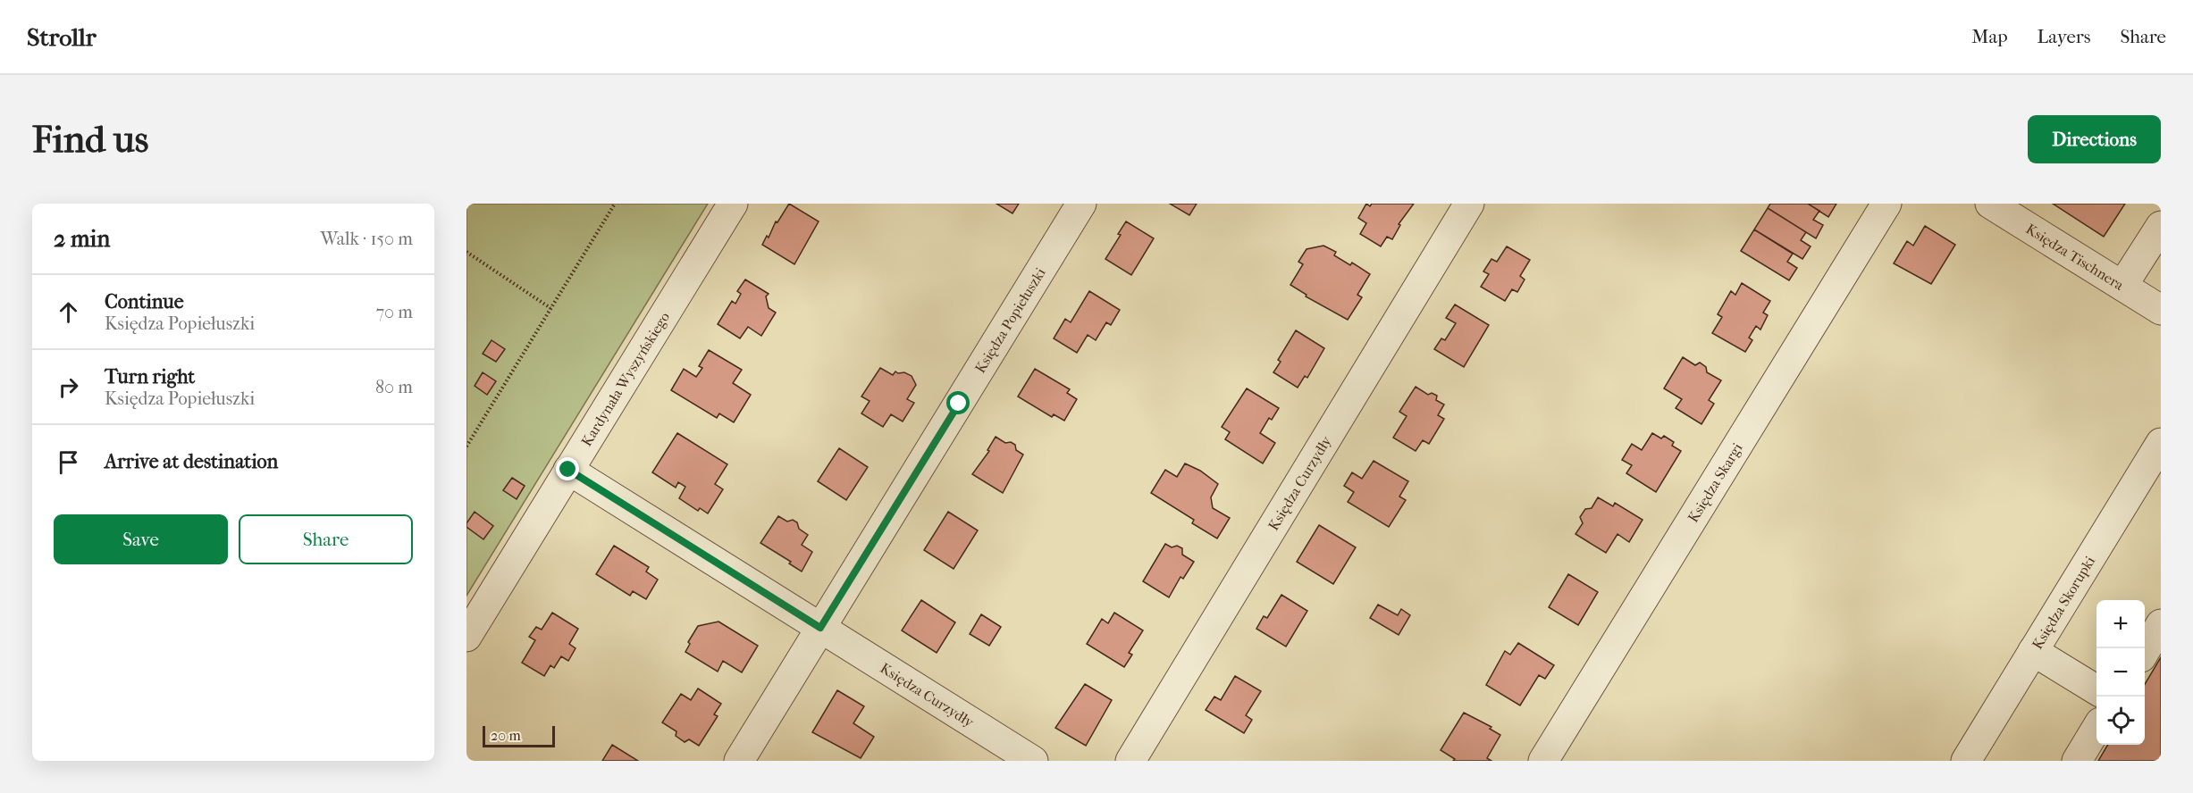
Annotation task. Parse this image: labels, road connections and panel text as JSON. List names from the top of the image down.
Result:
{
  "streets": {
    "street": [
      "Księdza Tischnera",
      "Księdza Popiełuszki",
      "Kardynała Wyszyńskiego",
      "Księdza Curzydły",
      "Księdza Skargi",
      "Księdza Skorupki"
    ]
  },
  "crossings": [
    ["Księdza Popiełuszki", "Księdza Curzydły"]
  ],
  "scale_bar": "20 m",
  "page": {
    "header": "Strollr",
    "nav": ["Map", "Layers", "Share"],
    "buttons": [
      "Directions",
      ["Save", "Share"]
    ],
    "title": "Find us",
    "heading": ["2 min", "Walk · 150 m"],
    "list": [
      ["Continue", "Księdza Popiełuszki", "70 m"],
      ["Turn right", "Księdza Popiełuszki", "80 m"],
      "Arrive at destination"
    ],
    "map_buttons": ["+", "−"],
    "scale": "20 m"
  }
}
